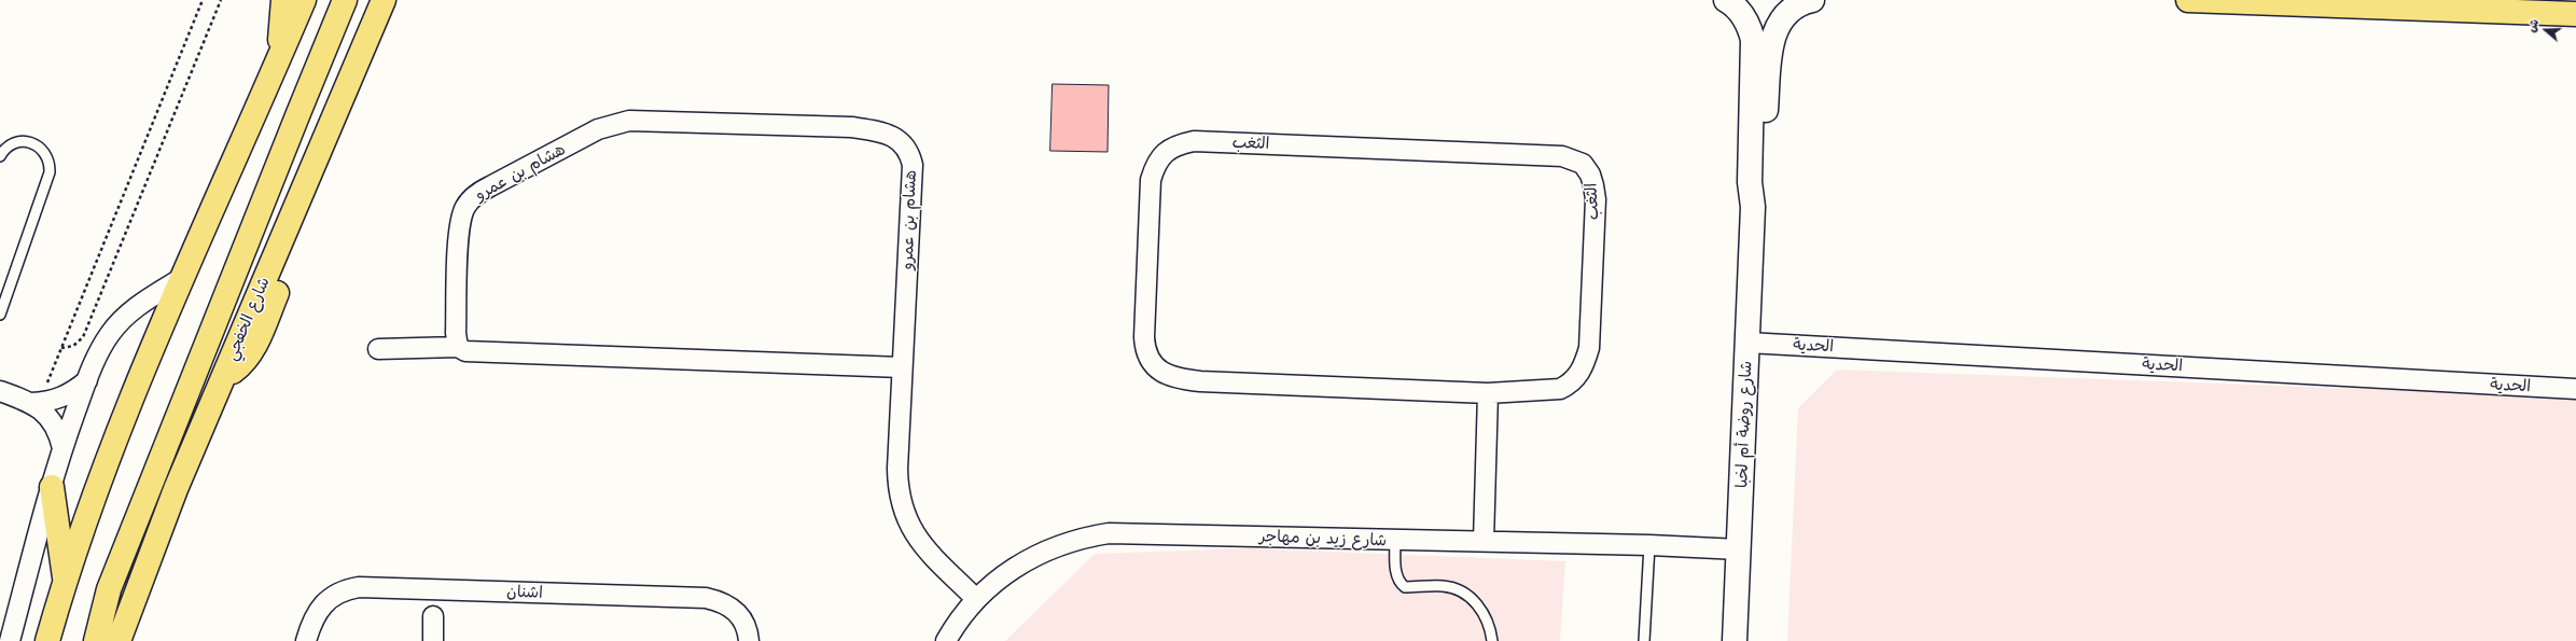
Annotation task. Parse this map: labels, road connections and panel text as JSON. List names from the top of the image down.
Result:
{
  "streets": {
    "main road": ["شارع الخفجي"],
    "street": [
      "الثغب",
      "هشام بن عمرو",
      "الحدية",
      "شارع روضة أم لخبا",
      "شارع زيد بن مهاجر",
      "اشنان"
    ]
  },
  "crossings": [
    ["هشام بن عمرو", "شارع زيد بن مهاجر"],
    ["الحدية", "شارع روضة أم لخبا"],
    ["شارع روضة أم لخبا", "شارع زيد بن مهاجر"]
  ],
  "north": "left"
}
